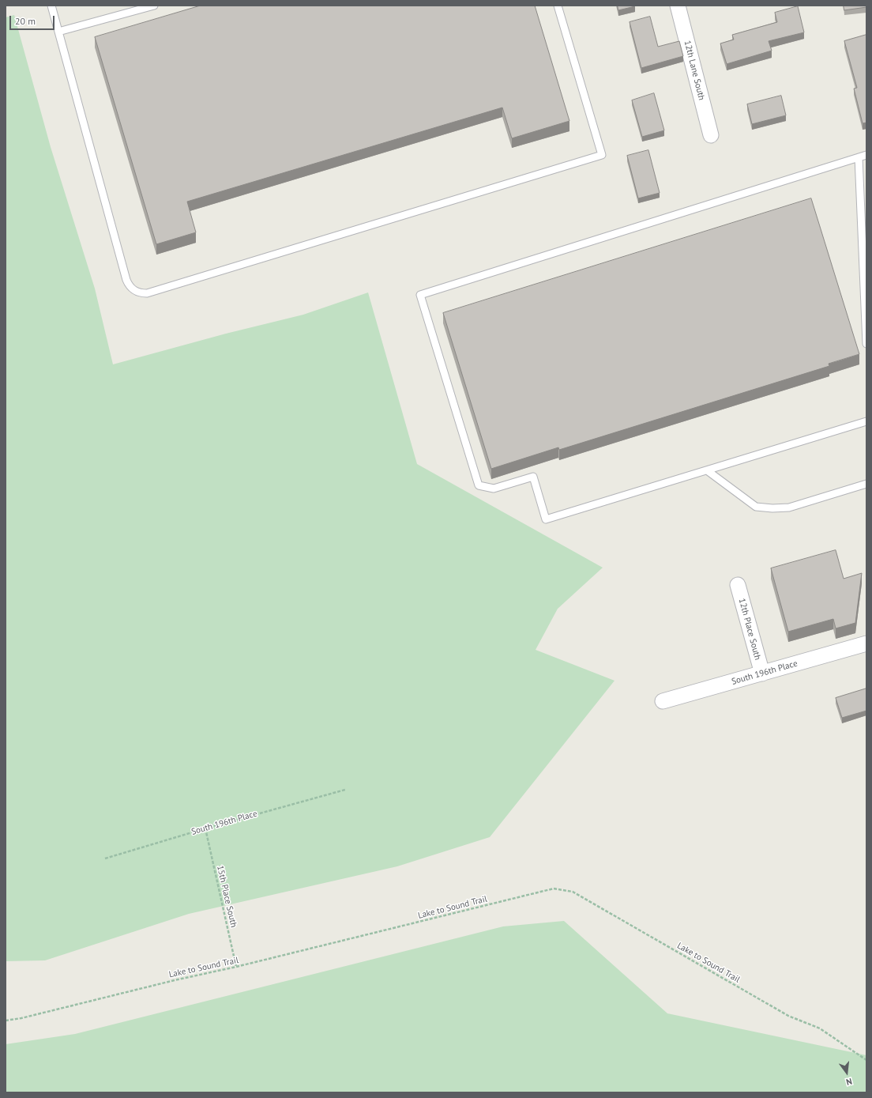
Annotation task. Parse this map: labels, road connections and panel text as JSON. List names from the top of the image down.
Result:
{
  "streets": {
    "street": ["12th Lane South", "12th Place South", "South 196th Place"],
    "path": ["15th Place South", "Lake to Sound Trail"]
  },
  "crossings": [
    ["12th Place South", "South 196th Place"],
    ["South 196th Place", "15th Place South"],
    ["15th Place South", "Lake to Sound Trail"]
  ],
  "scale_bar": "20 m",
  "north": "bottom"
}
